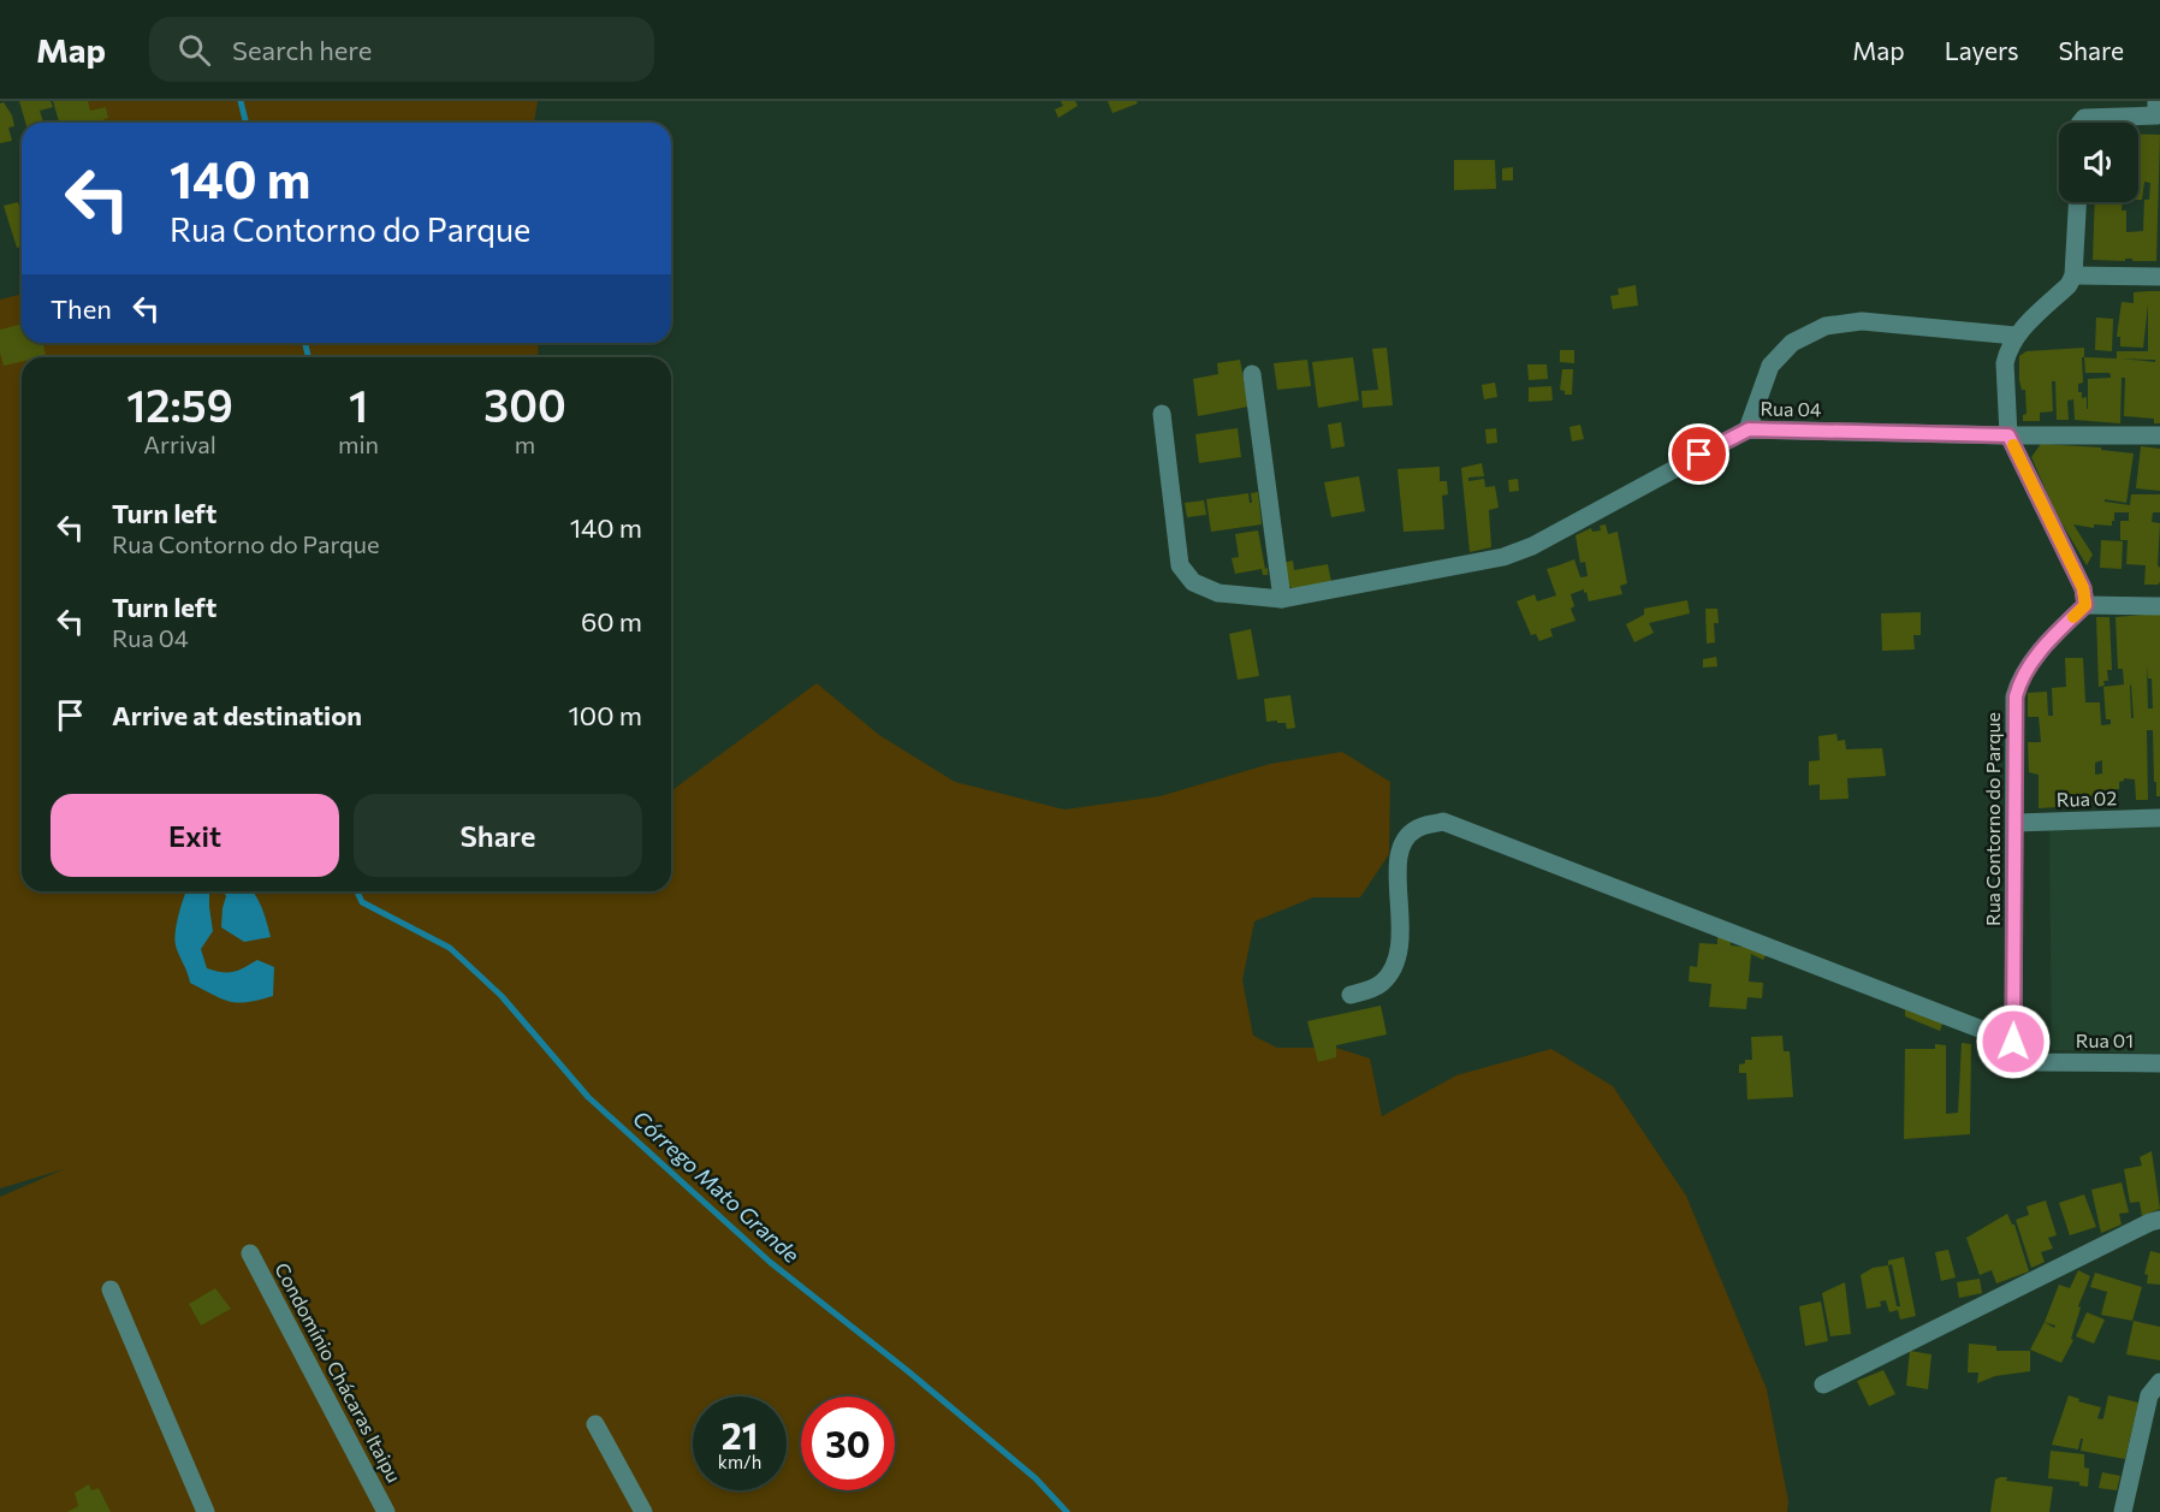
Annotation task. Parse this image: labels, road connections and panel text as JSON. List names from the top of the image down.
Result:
{
  "streets": {
    "street": [
      "Rua 04",
      "Rua 02",
      "Rua Contorno do Parque",
      "Rua 01",
      "Condomínio Chácaras Itaipu"
    ]
  },
  "crossings": [
    ["Rua 02", "Rua Contorno do Parque"],
    ["Rua Contorno do Parque", "Rua 01"]
  ],
  "water": ["Córrego Mato Grande"],
  "page": {
    "header": "Map",
    "search": "Search here",
    "nav": ["Map", "Layers", "Share"],
    "turn": ["140 m", "Rua Contorno do Parque"],
    "then": "Then",
    "eta": [
      "12:59",
      "Arrival",
      "1",
      "min",
      "300",
      "m"
    ],
    "list": [
      {
        "name": "Turn left",
        "note": "Rua Contorno do Parque",
        "value": "140 m"
      },
      {
        "name": "Turn left",
        "note": "Rua 04",
        "value": "60 m"
      },
      {
        "name": "Arrive at destination",
        "value": "100 m"
      }
    ],
    "buttons": ["Exit", "Share"],
    "speed": "21 km/h",
    "limit": "30"
  }
}
